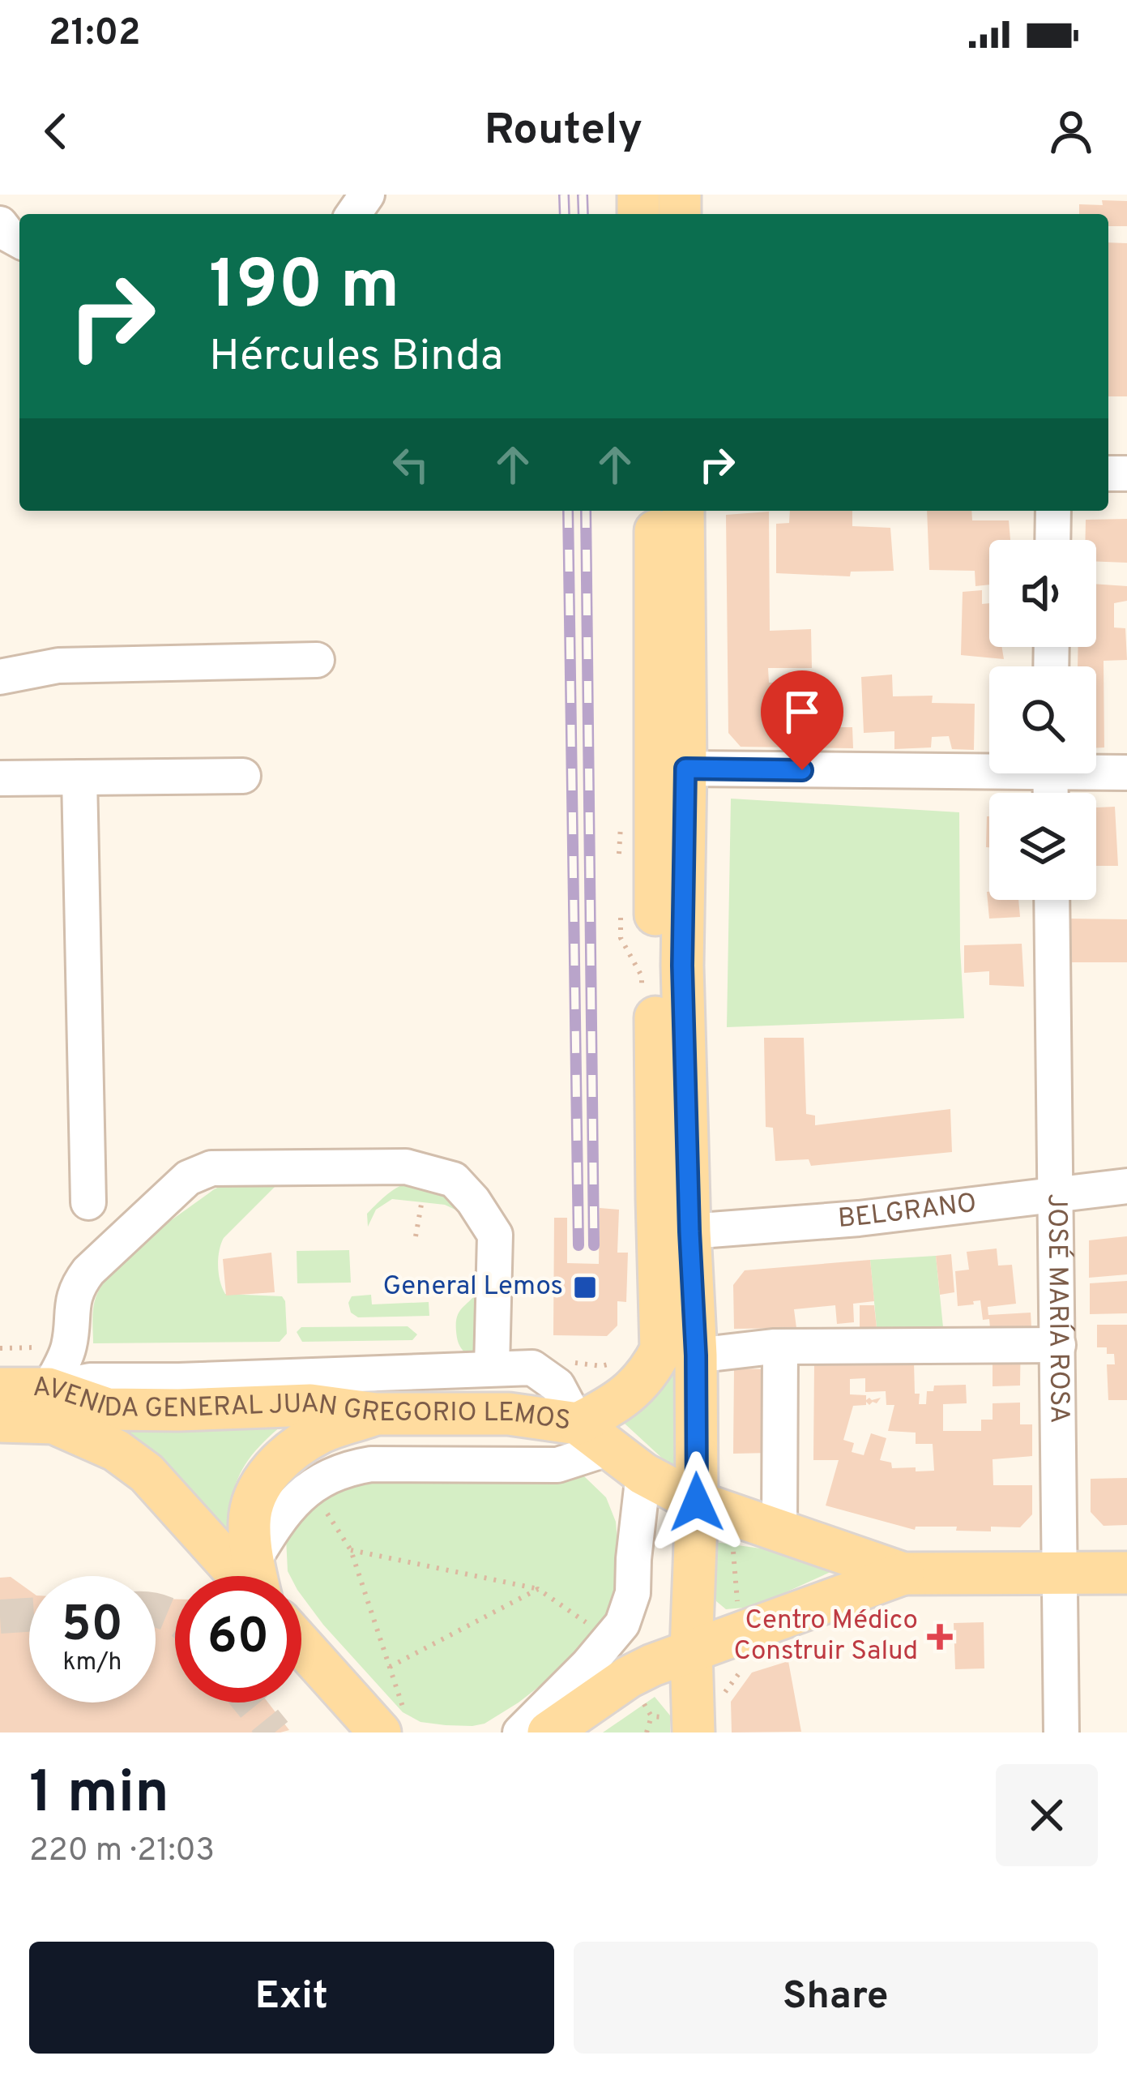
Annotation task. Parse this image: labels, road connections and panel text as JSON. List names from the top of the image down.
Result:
{
  "streets": {
    "main road": ["AVENIDA GENERAL JUAN GREGORIO LEMOS"],
    "street": ["BELGRANO", "JOSÉ MARÍA ROSA"]
  },
  "crossings": [
    ["BELGRANO", "JOSÉ MARÍA ROSA"]
  ],
  "places": {
    "transit": ["General Lemos"],
    "health": ["Centro Médico Construir Salud"]
  },
  "page": {
    "status": "21:02",
    "header": "Routely",
    "turn": ["190 m", "Hércules Binda"],
    "speed": "50 km/h",
    "limit": "60",
    "heading": ["1 min", "220 m · 21:03"],
    "buttons": ["Exit", "Share"]
  }
}
